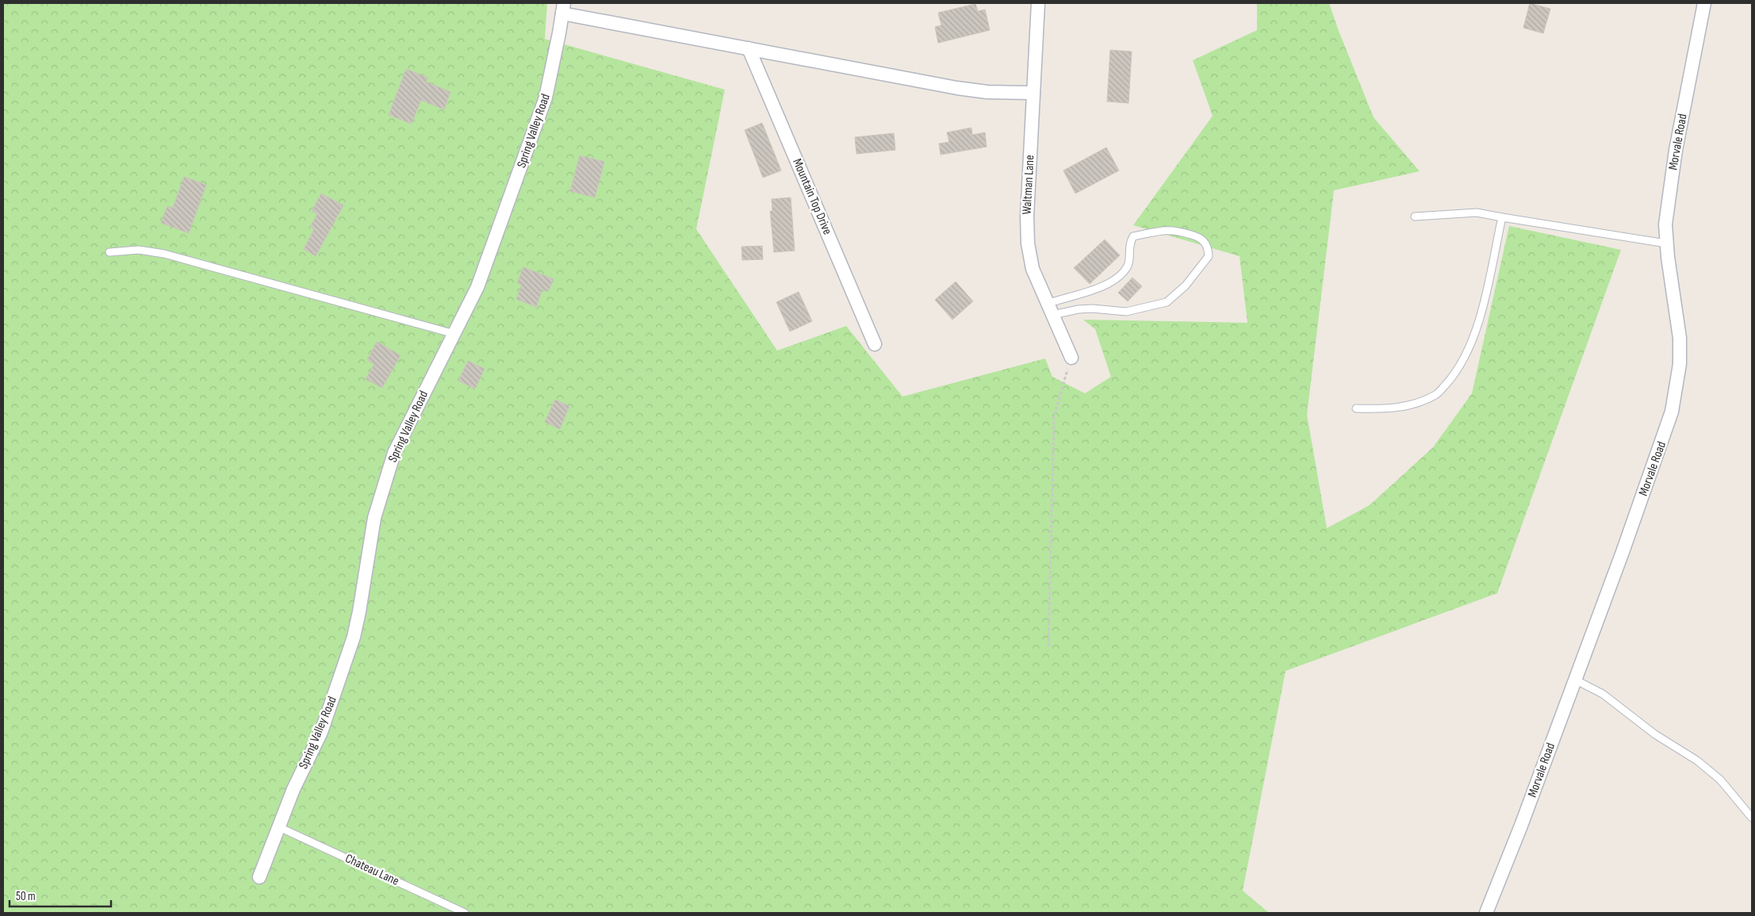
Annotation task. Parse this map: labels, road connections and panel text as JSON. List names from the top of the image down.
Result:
{
  "streets": {
    "street": [
      "Spring Valley Road",
      "Morvale Road",
      "Waltman Lane",
      "Mountain Top Drive"
    ],
    "lane": ["Chateau Lane"]
  },
  "crossings": [
    ["Spring Valley Road", "Chateau Lane"]
  ],
  "scale_bar": "50 m"
}
